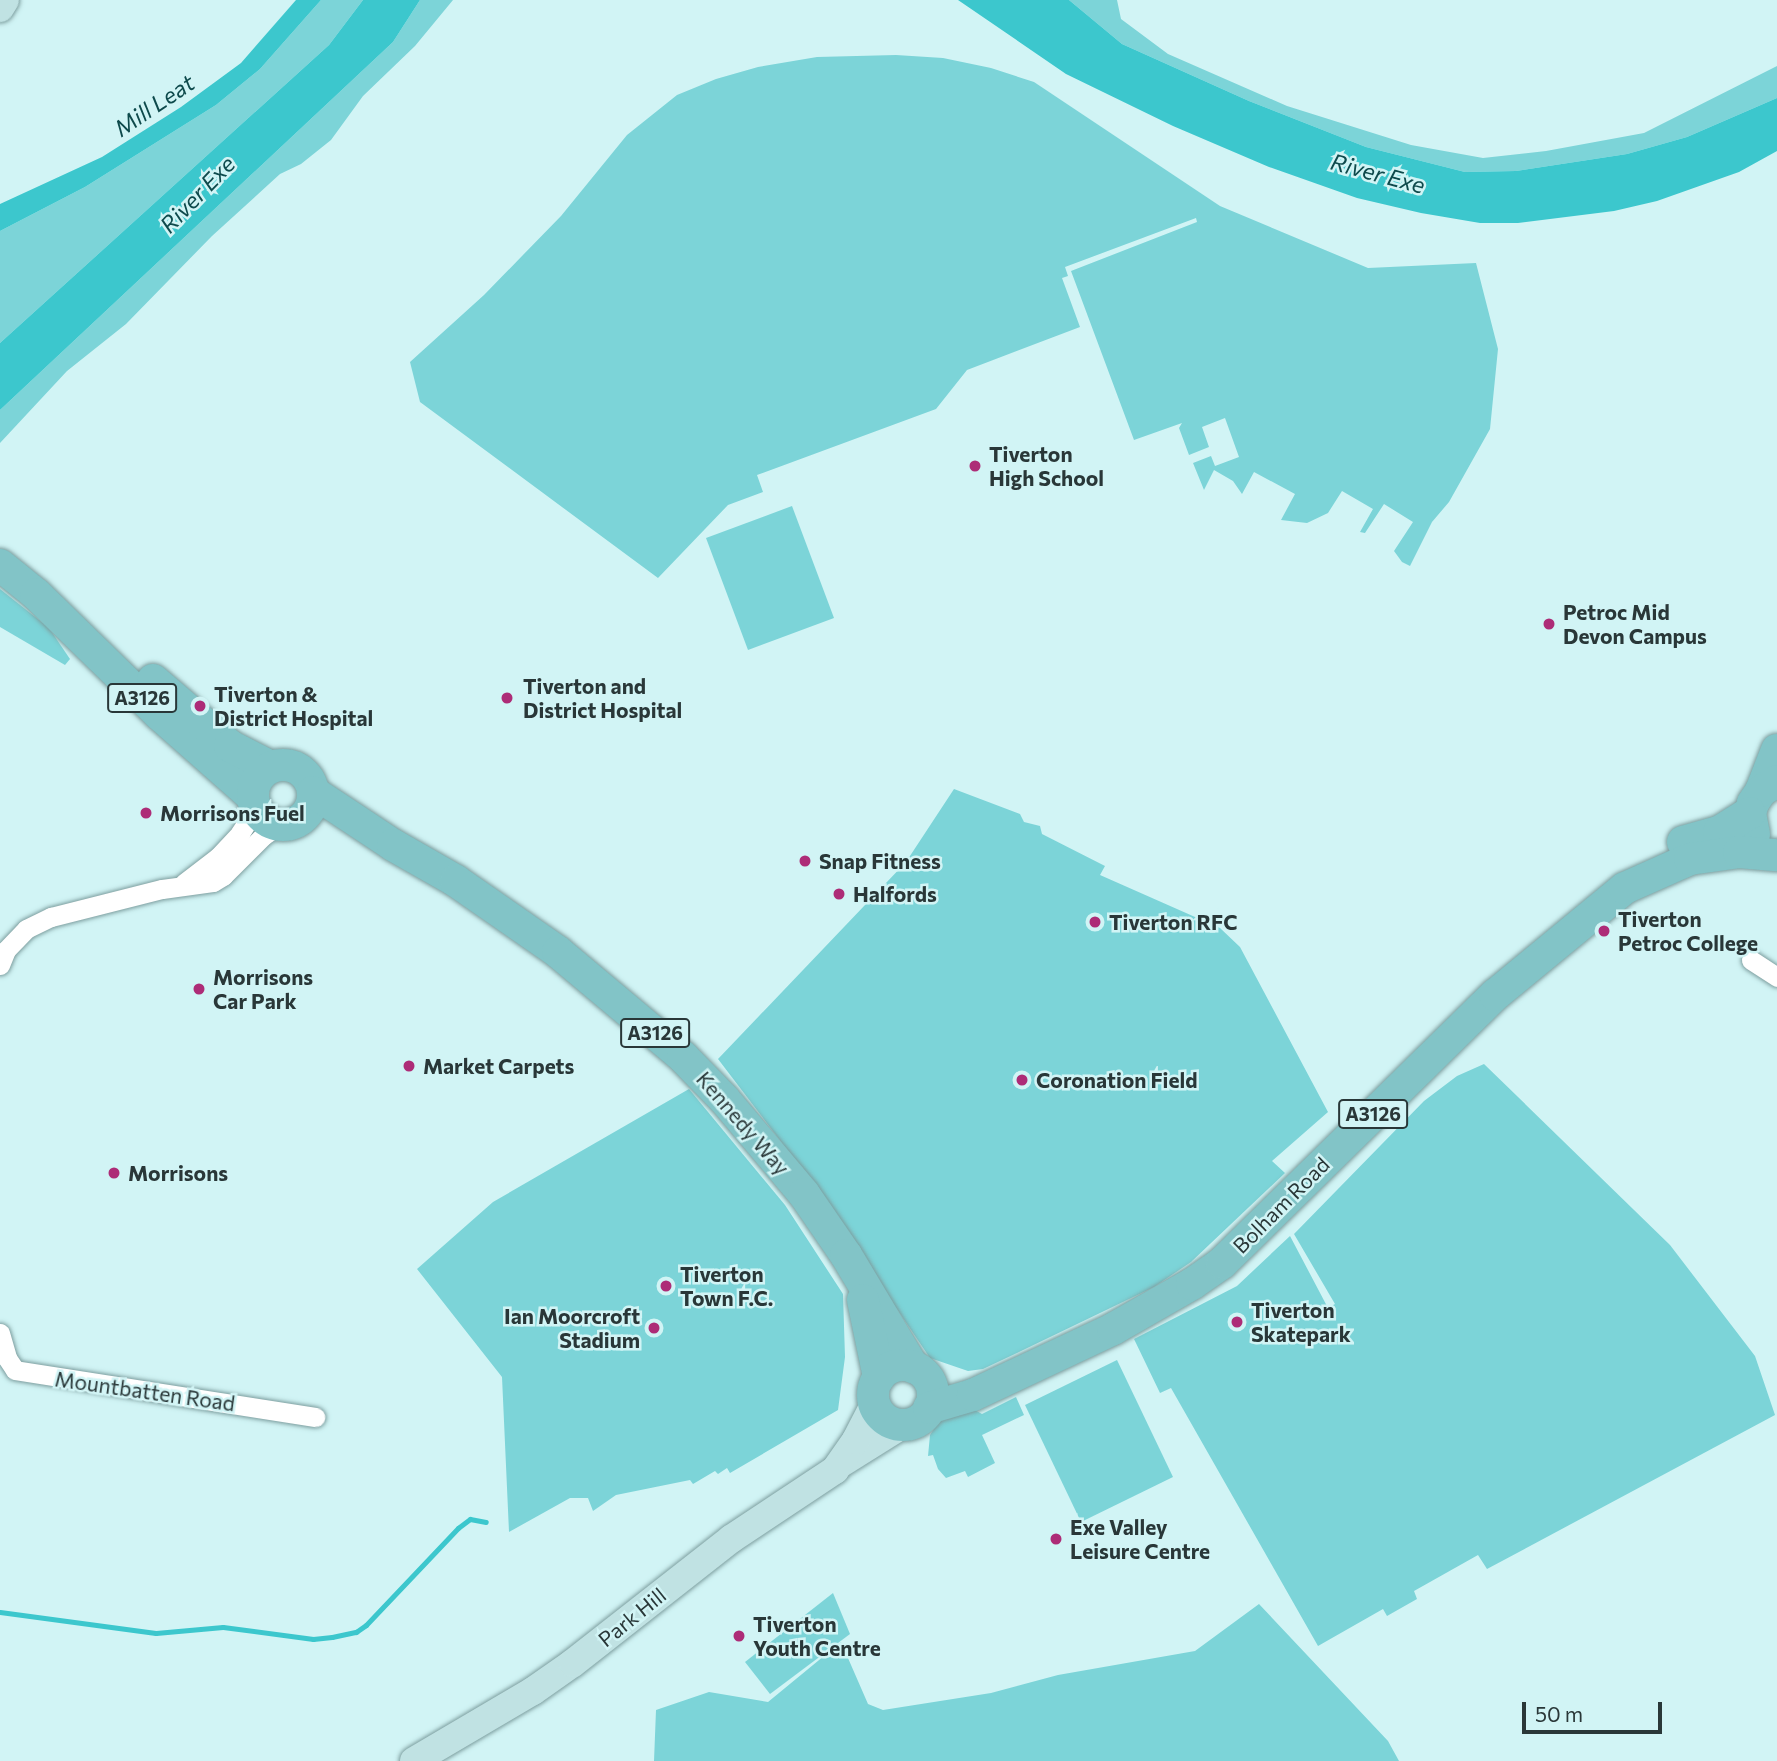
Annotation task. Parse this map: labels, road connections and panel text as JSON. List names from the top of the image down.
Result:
{
  "streets": {
    "main road": ["A3126", "Kennedy Way", "Bolham Road"],
    "street": ["Mountbatten Road", "Park Hill"]
  },
  "crossings": [
    ["A3126", "Kennedy Way"],
    ["Kennedy Way", "Bolham Road"],
    ["Kennedy Way", "Park Hill"],
    ["Bolham Road", "Park Hill"]
  ],
  "water": ["Mill Leat", "River Exe"],
  "places": [
    "Tiverton High School",
    "Petroc Mid Devon Campus",
    "Tiverton and District Hospital",
    "Tiverton & District Hospital",
    "Morrisons Fuel",
    "Snap Fitness",
    "Halfords",
    "Tiverton RFC",
    "Tiverton Petroc College",
    "Morrisons Car Park",
    "Market Carpets",
    "Coronation Field",
    "Morrisons",
    "Tiverton Town F.C.",
    "Tiverton Skatepark",
    "Ian Moorcroft Stadium",
    "Exe Valley Leisure Centre",
    "Tiverton Youth Centre"
  ],
  "scale_bar": "50 m"
}
